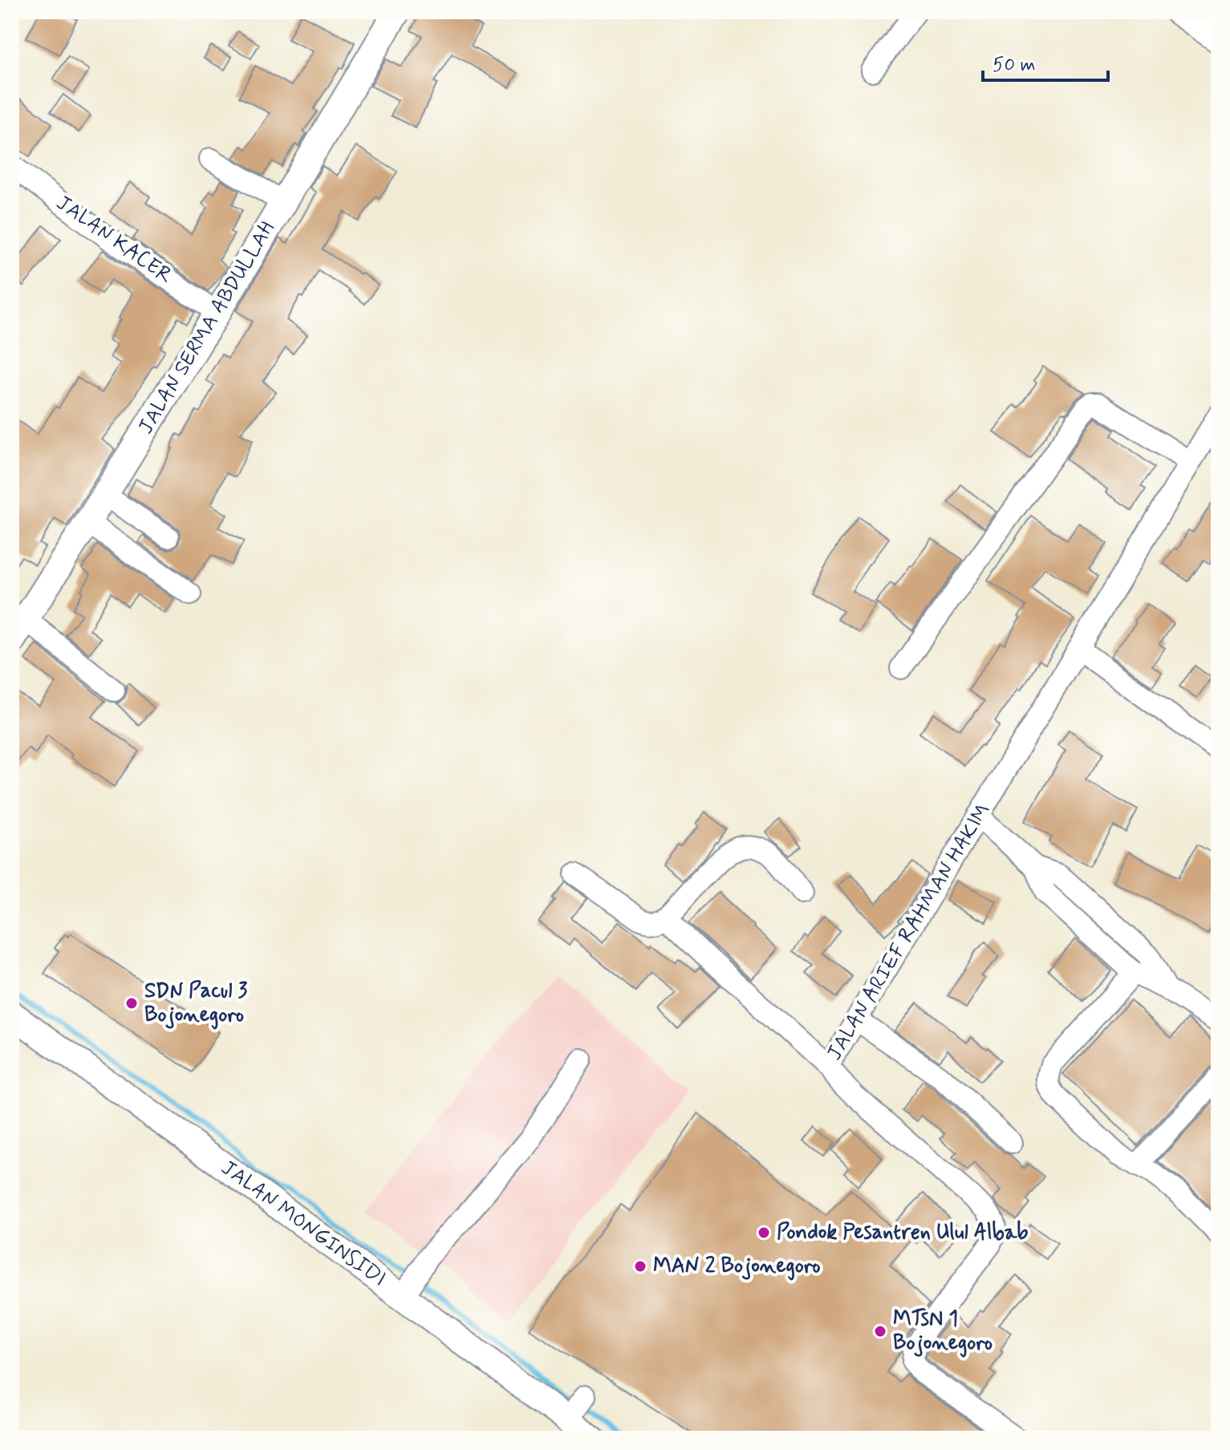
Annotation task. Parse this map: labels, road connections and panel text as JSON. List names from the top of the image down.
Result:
{
  "streets": {
    "main road": ["JALAN SERMA ABDULLAH", "JALAN MONGINSIDI"],
    "street": ["JALAN KACER", "JALAN ARIEF RAHMAN HAKIM"]
  },
  "crossings": [
    ["JALAN KACER", "JALAN SERMA ABDULLAH"]
  ],
  "places": [
    "SDN Pacul 3 Bojonegoro",
    "Pondok Pesantren Ulul Albab",
    "MAN 2 Bojonegoro",
    "MTsN 1 Bojonegoro"
  ],
  "scale_bar": "50 m"
}
